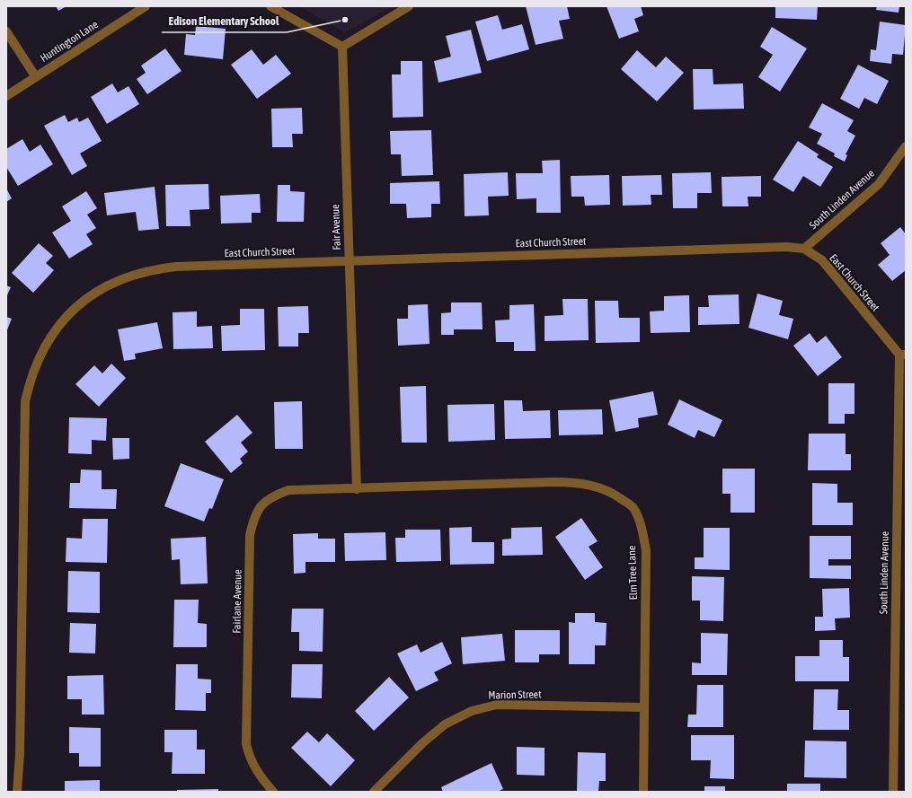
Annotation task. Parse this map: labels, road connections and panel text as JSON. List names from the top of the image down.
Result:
{
  "streets": {
    "street": [
      "Huntington Lane",
      "South Linden Avenue",
      "Fair Avenue",
      "East Church Street",
      "Elm Tree Lane",
      "Fairlane Avenue",
      "Marion Street"
    ]
  },
  "crossings": [
    ["South Linden Avenue", "East Church Street"],
    ["Fair Avenue", "East Church Street"],
    ["Fair Avenue", "Elm Tree Lane"],
    ["Fair Avenue", "Fairlane Avenue"],
    ["Elm Tree Lane", "Fairlane Avenue"],
    ["Elm Tree Lane", "Marion Street"]
  ],
  "places": ["Edison Elementary School"]
}
